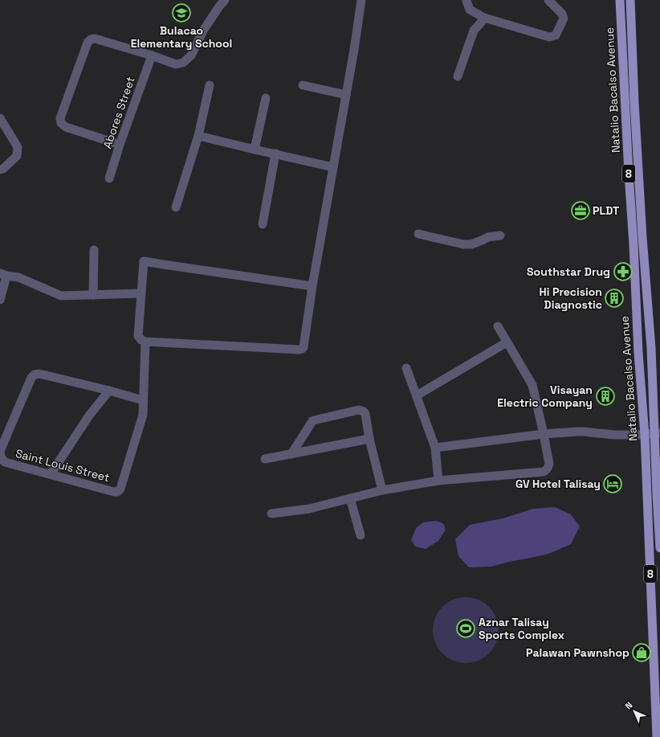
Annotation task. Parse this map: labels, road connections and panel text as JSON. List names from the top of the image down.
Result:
{
  "streets": {
    "main road": ["Natalio Bacalso Avenue", "8"],
    "street": ["Abores Street", "Saint Louis Street"]
  },
  "places": {
    "school or university": ["Bulacao Elementary School"],
    "office": ["PLDT"],
    "pharmacy": ["Southstar Drug"],
    "building": ["Hi Precision Diagnostic", "Visayan Electric Company"],
    "hotel": ["GV Hotel Talisay"],
    "sports": ["Aznar Talisay Sports Complex"],
    "shop": ["Palawan Pawnshop"]
  },
  "north": "top left"
}
